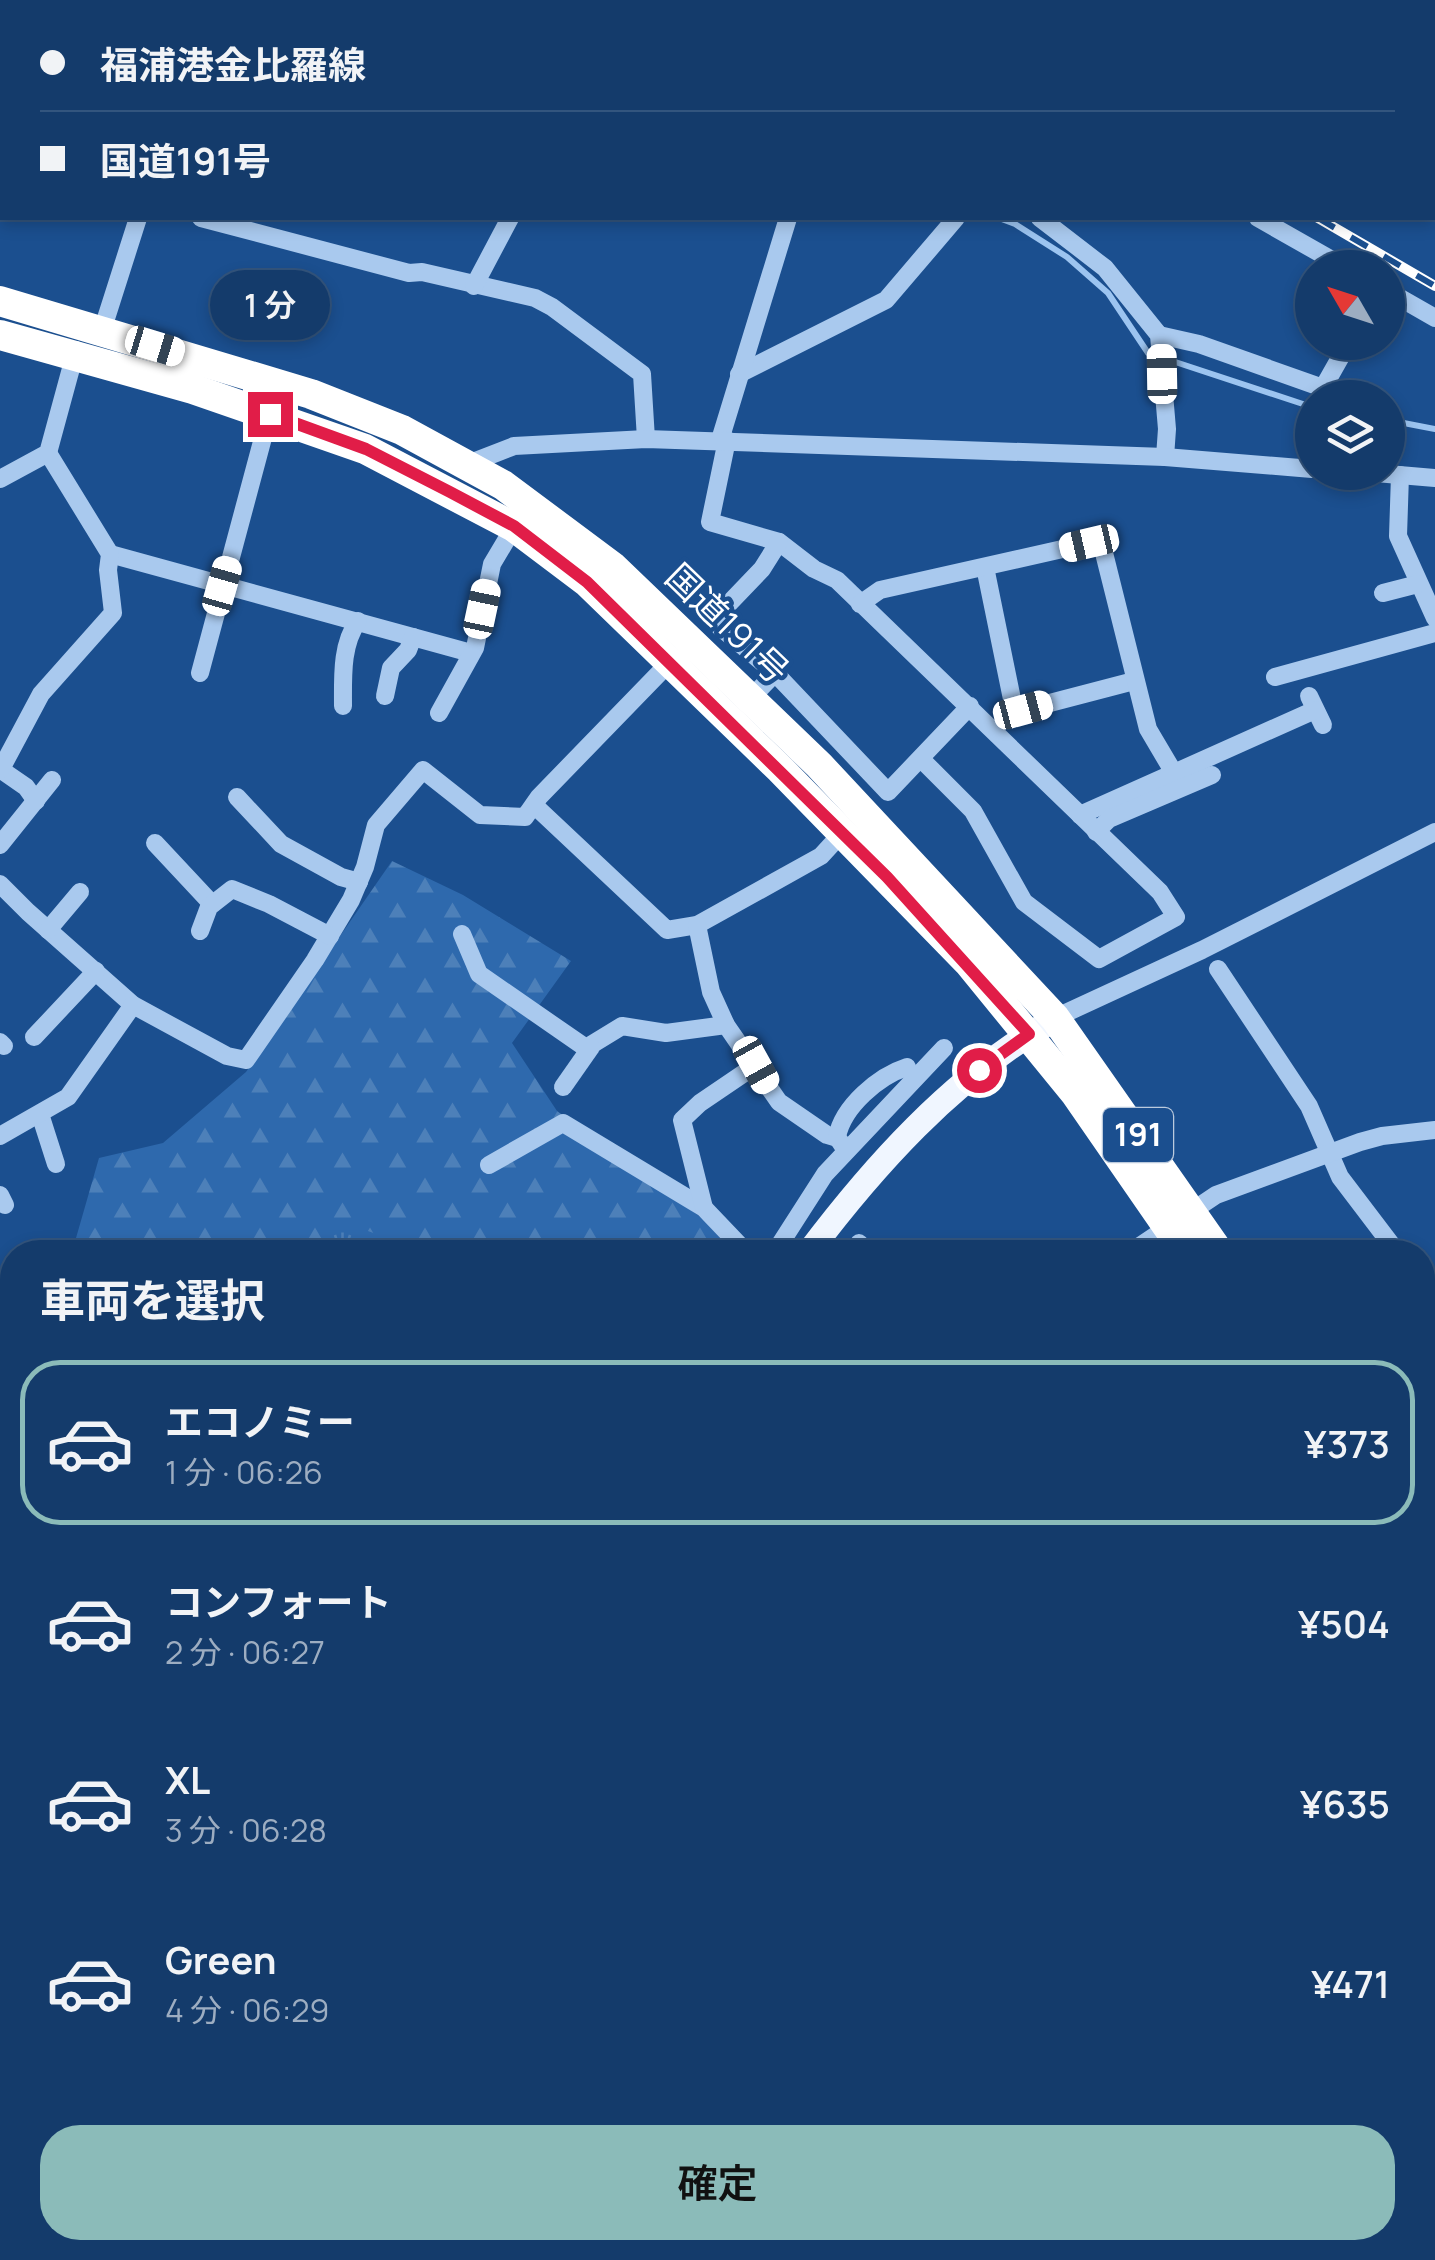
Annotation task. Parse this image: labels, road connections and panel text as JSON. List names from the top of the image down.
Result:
{
  "streets": {
    "highway": ["国道191号", "191"]
  },
  "north": "top left",
  "page": {
    "banner": ["福浦港金比羅線", "国道191号"],
    "bubble": "1 分",
    "heading": "車両を選択",
    "list": [
      {
        "name": "エコノミー",
        "note": "1 分 · 06:26",
        "value": "¥373"
      },
      {
        "name": "コンフォート",
        "note": "2 分 · 06:27",
        "value": "¥504"
      },
      {
        "name": "XL",
        "note": "3 分 · 06:28",
        "value": "¥635"
      },
      {
        "name": "Green",
        "note": "4 分 · 06:29",
        "value": "¥471"
      }
    ],
    "buttons": "確定"
  }
}
